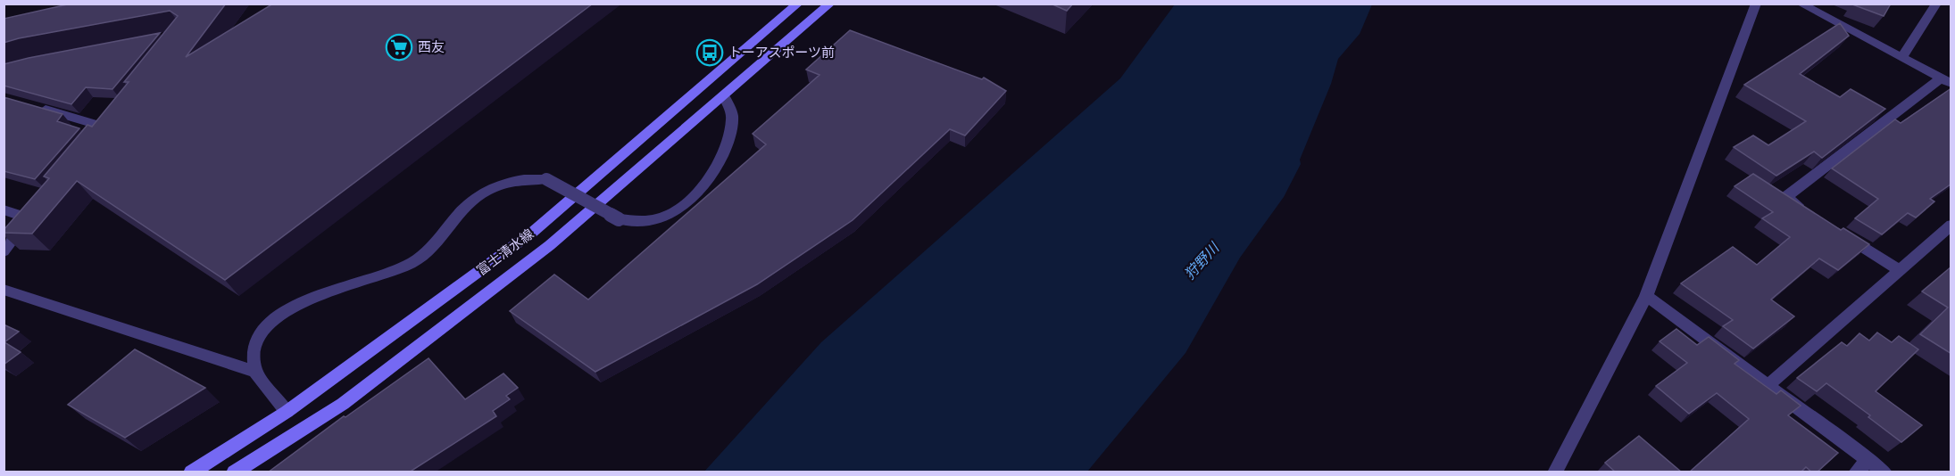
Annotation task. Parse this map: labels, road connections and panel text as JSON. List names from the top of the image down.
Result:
{
  "streets": {
    "main road": ["富士清水線"]
  },
  "water": ["狩野川"],
  "places": {
    "supermarket": ["西友"],
    "bus stop": ["トーアスポーツ前"]
  }
}
